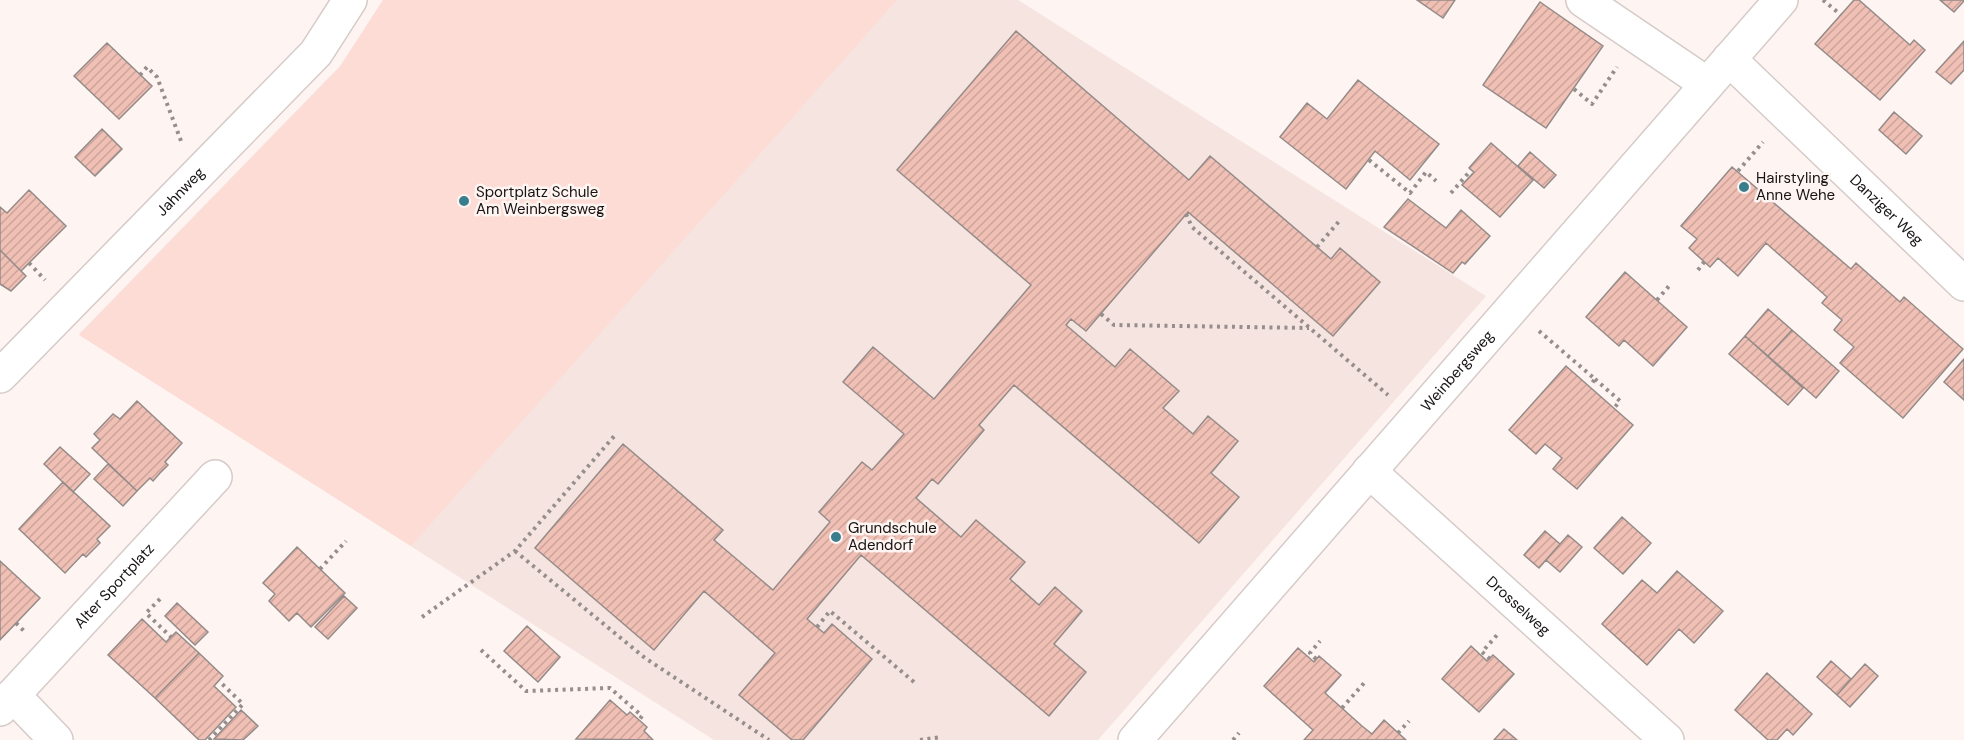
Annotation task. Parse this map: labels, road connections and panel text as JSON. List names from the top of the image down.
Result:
{
  "streets": {
    "street": [
      "Jahnweg",
      "Danziger Weg",
      "Weinbergsweg",
      "Alter Sportplatz",
      "Drosselweg"
    ]
  },
  "crossings": [
    ["Danziger Weg", "Weinbergsweg"],
    ["Weinbergsweg", "Drosselweg"]
  ],
  "places": ["Hairstyling Anne Wehe", "Sportplatz Schule Am Weinbergsweg", "Grundschule Adendorf"]
}
